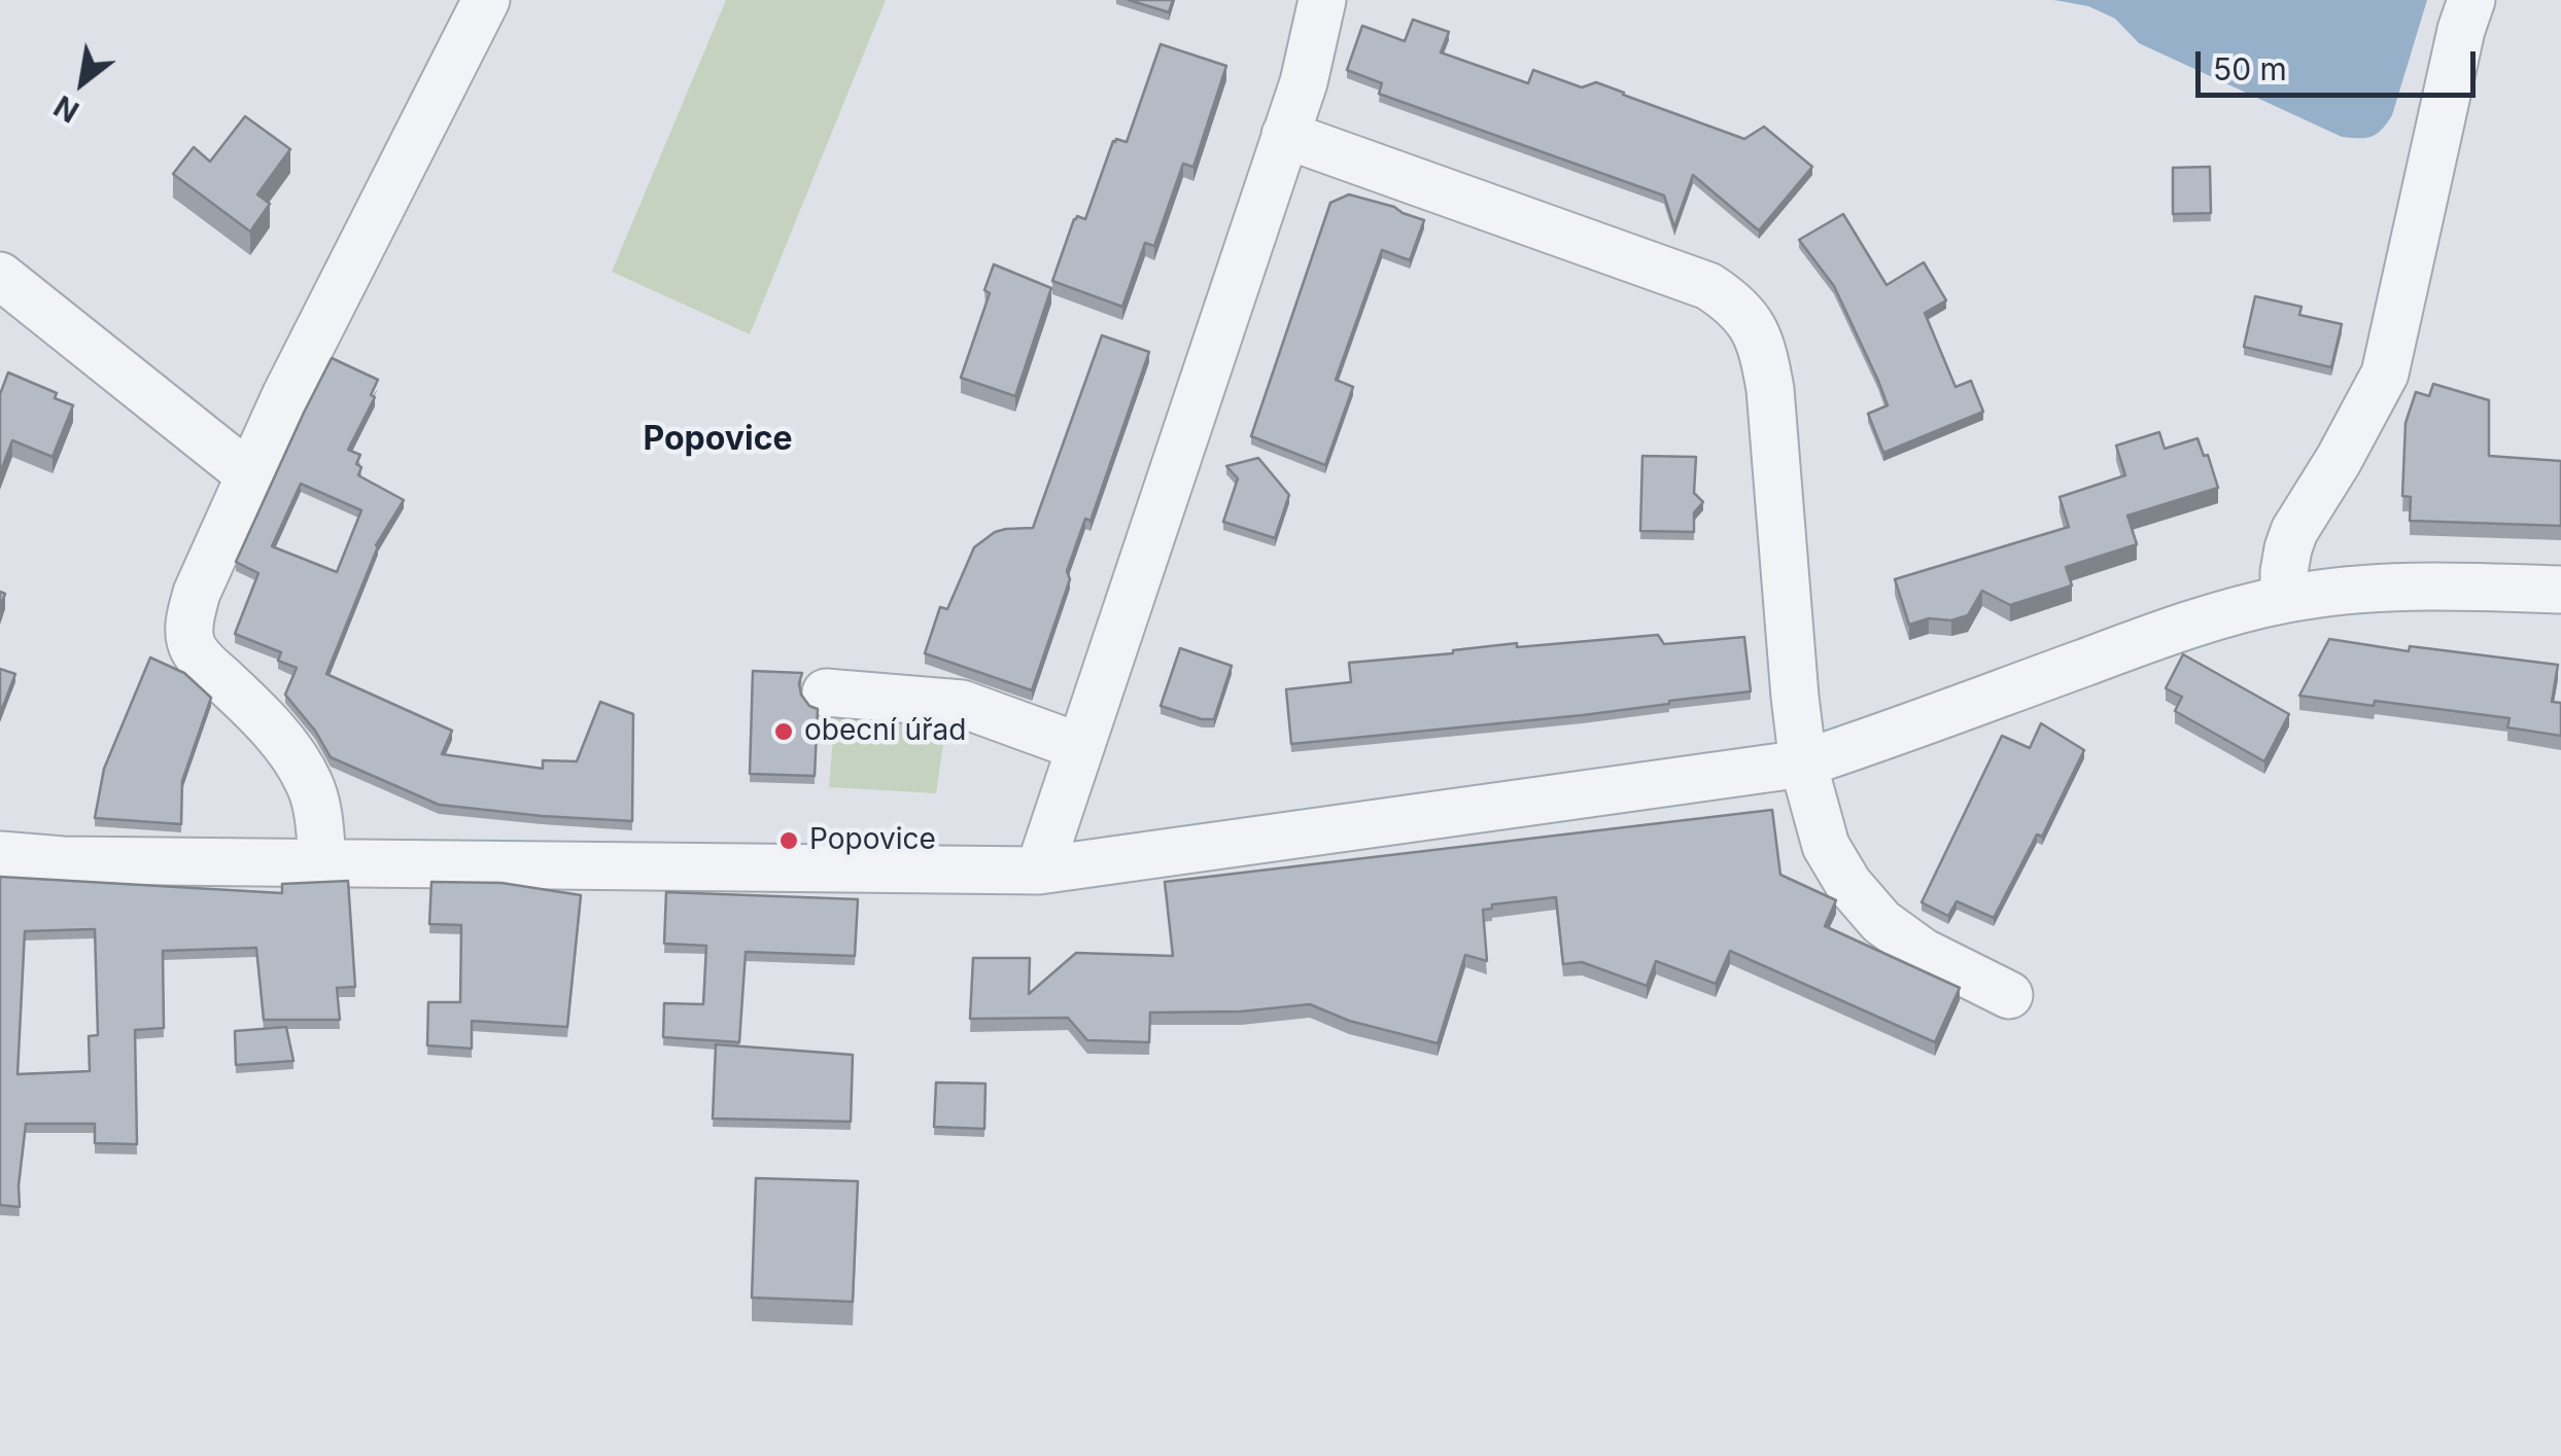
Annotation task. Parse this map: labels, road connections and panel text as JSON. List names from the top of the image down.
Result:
{
  "districts": ["Popovice"],
  "places": ["obecní úřad", "Popovice"],
  "scale_bar": "50 m",
  "north": "bottom left"
}
